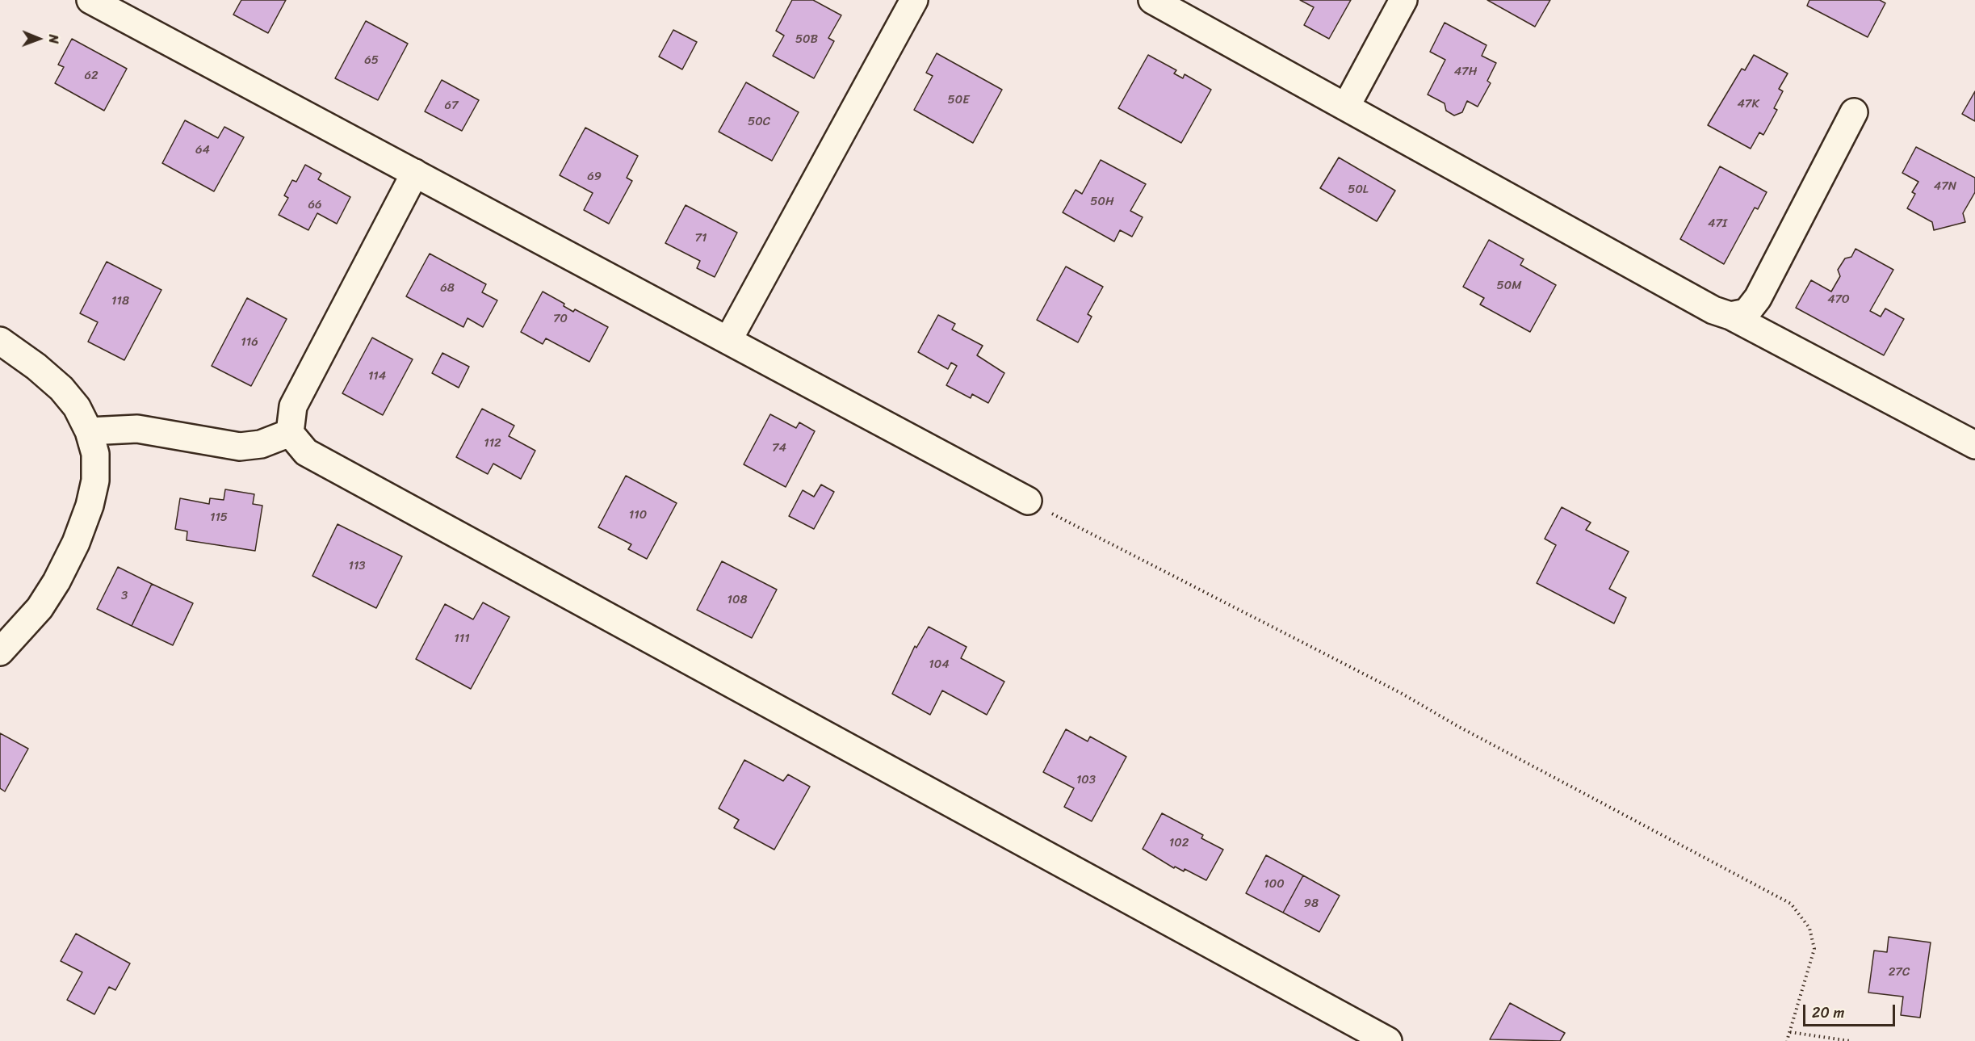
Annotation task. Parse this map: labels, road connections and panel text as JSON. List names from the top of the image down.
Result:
{
  "house_numbers": [
    "50B",
    "65",
    "47H",
    "62",
    "50E",
    "47K",
    "67",
    "50C",
    "64",
    "69",
    "47N",
    "50L",
    "50H",
    "66",
    "47I",
    "71",
    "50M",
    "68",
    "47O",
    "118",
    "70",
    "116",
    "114",
    "112",
    "74",
    "110",
    "115",
    "113",
    "3",
    "108",
    "111",
    "104",
    "103",
    "102",
    "100",
    "98",
    "27C"
  ],
  "scale_bar": "20 m",
  "north": "right"
}
